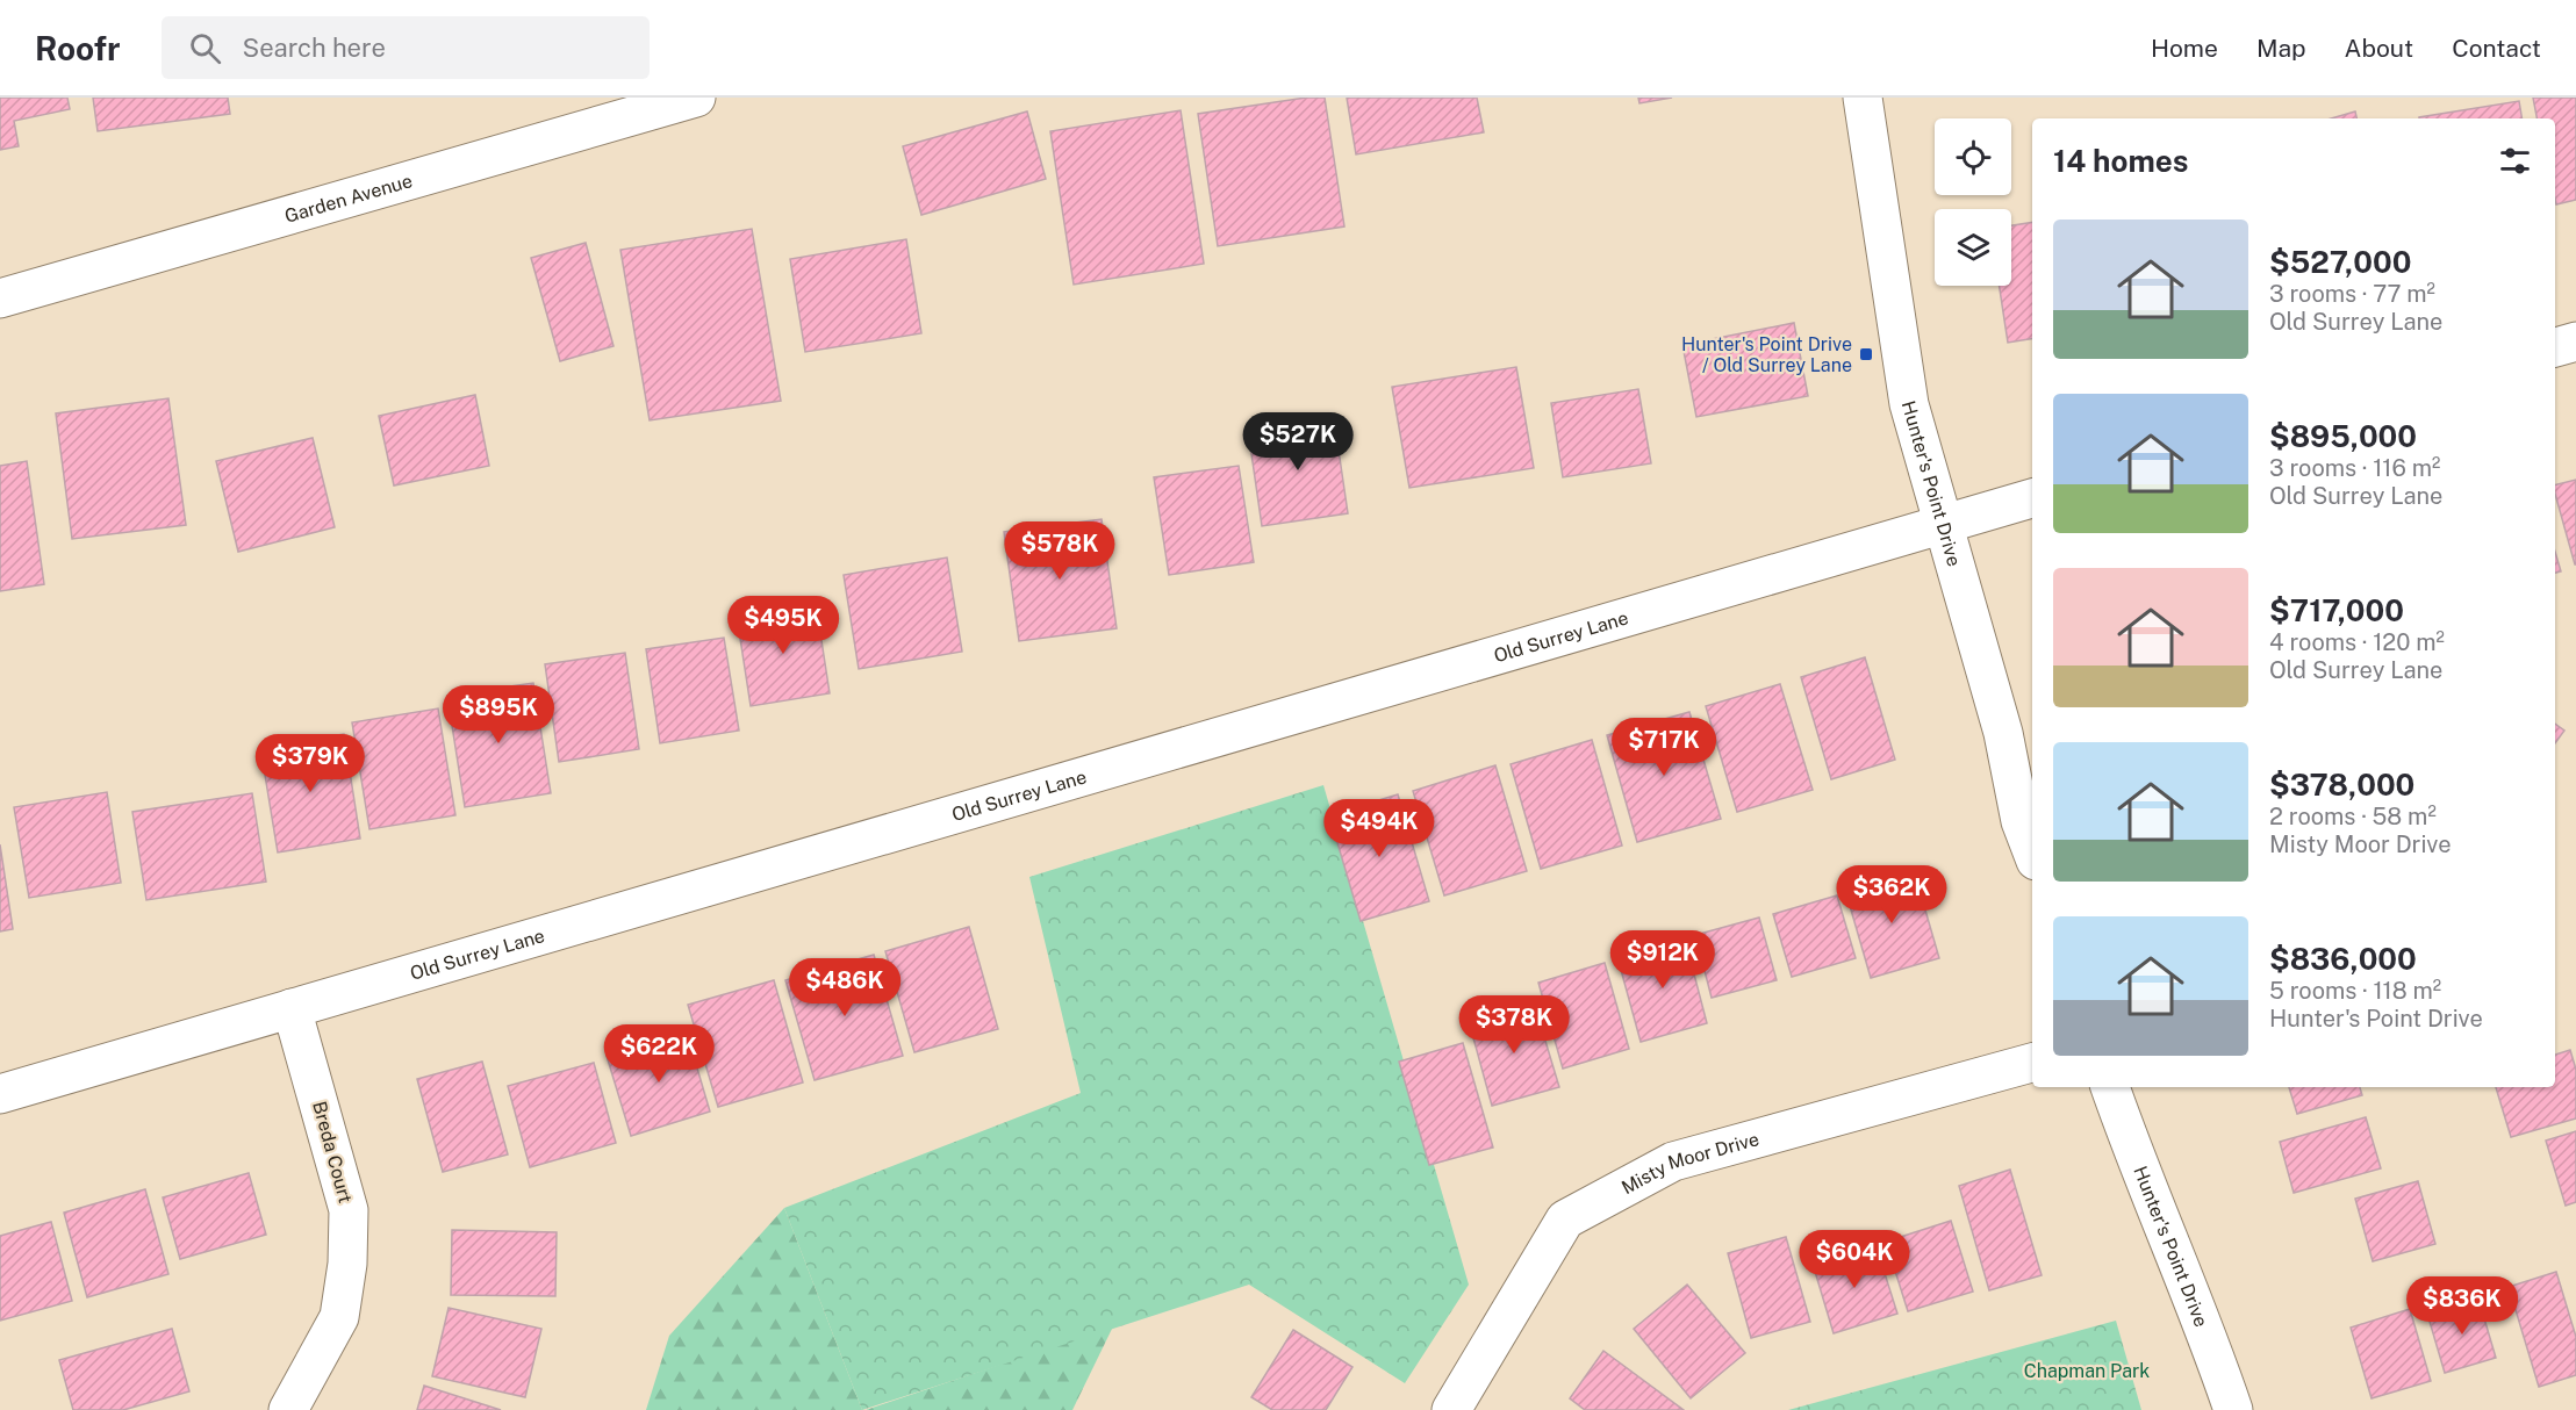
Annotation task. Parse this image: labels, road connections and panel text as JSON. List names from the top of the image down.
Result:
{
  "streets": {
    "street": [
      "Garden Avenue",
      "Hunter's Point Drive",
      "Old Surrey Lane",
      "Breda Court",
      "Misty Moor Drive"
    ]
  },
  "crossings": [
    ["Hunter's Point Drive", "Old Surrey Lane"],
    ["Old Surrey Lane", "Breda Court"]
  ],
  "parks": ["Chapman Park"],
  "places": {
    "transit": ["Hunter's Point Drive / Old Surrey Lane"]
  },
  "page": {
    "header": "Roofr",
    "search": "Search here",
    "nav": [
      "Home",
      "Map",
      "About",
      "Contact"
    ],
    "heading": "14 homes",
    "list": [
      {
        "name": "$527,000",
        "note": "3 rooms · 77 m² · Old Surrey Lane"
      },
      {
        "name": "$895,000",
        "note": "3 rooms · 116 m² · Old Surrey Lane"
      },
      {
        "name": "$717,000",
        "note": "4 rooms · 120 m² · Old Surrey Lane"
      },
      {
        "name": "$378,000",
        "note": "2 rooms · 58 m² · Misty Moor Drive"
      },
      {
        "name": "$836,000",
        "note": "5 rooms · 118 m² · Hunter's Point Drive"
      }
    ],
    "price": [
      "$527K",
      "$578K",
      "$495K",
      "$895K",
      "$717K",
      "$379K",
      "$494K",
      "$362K",
      "$912K",
      "$486K",
      "$378K",
      "$622K",
      "$604K",
      "$836K"
    ]
  }
}
